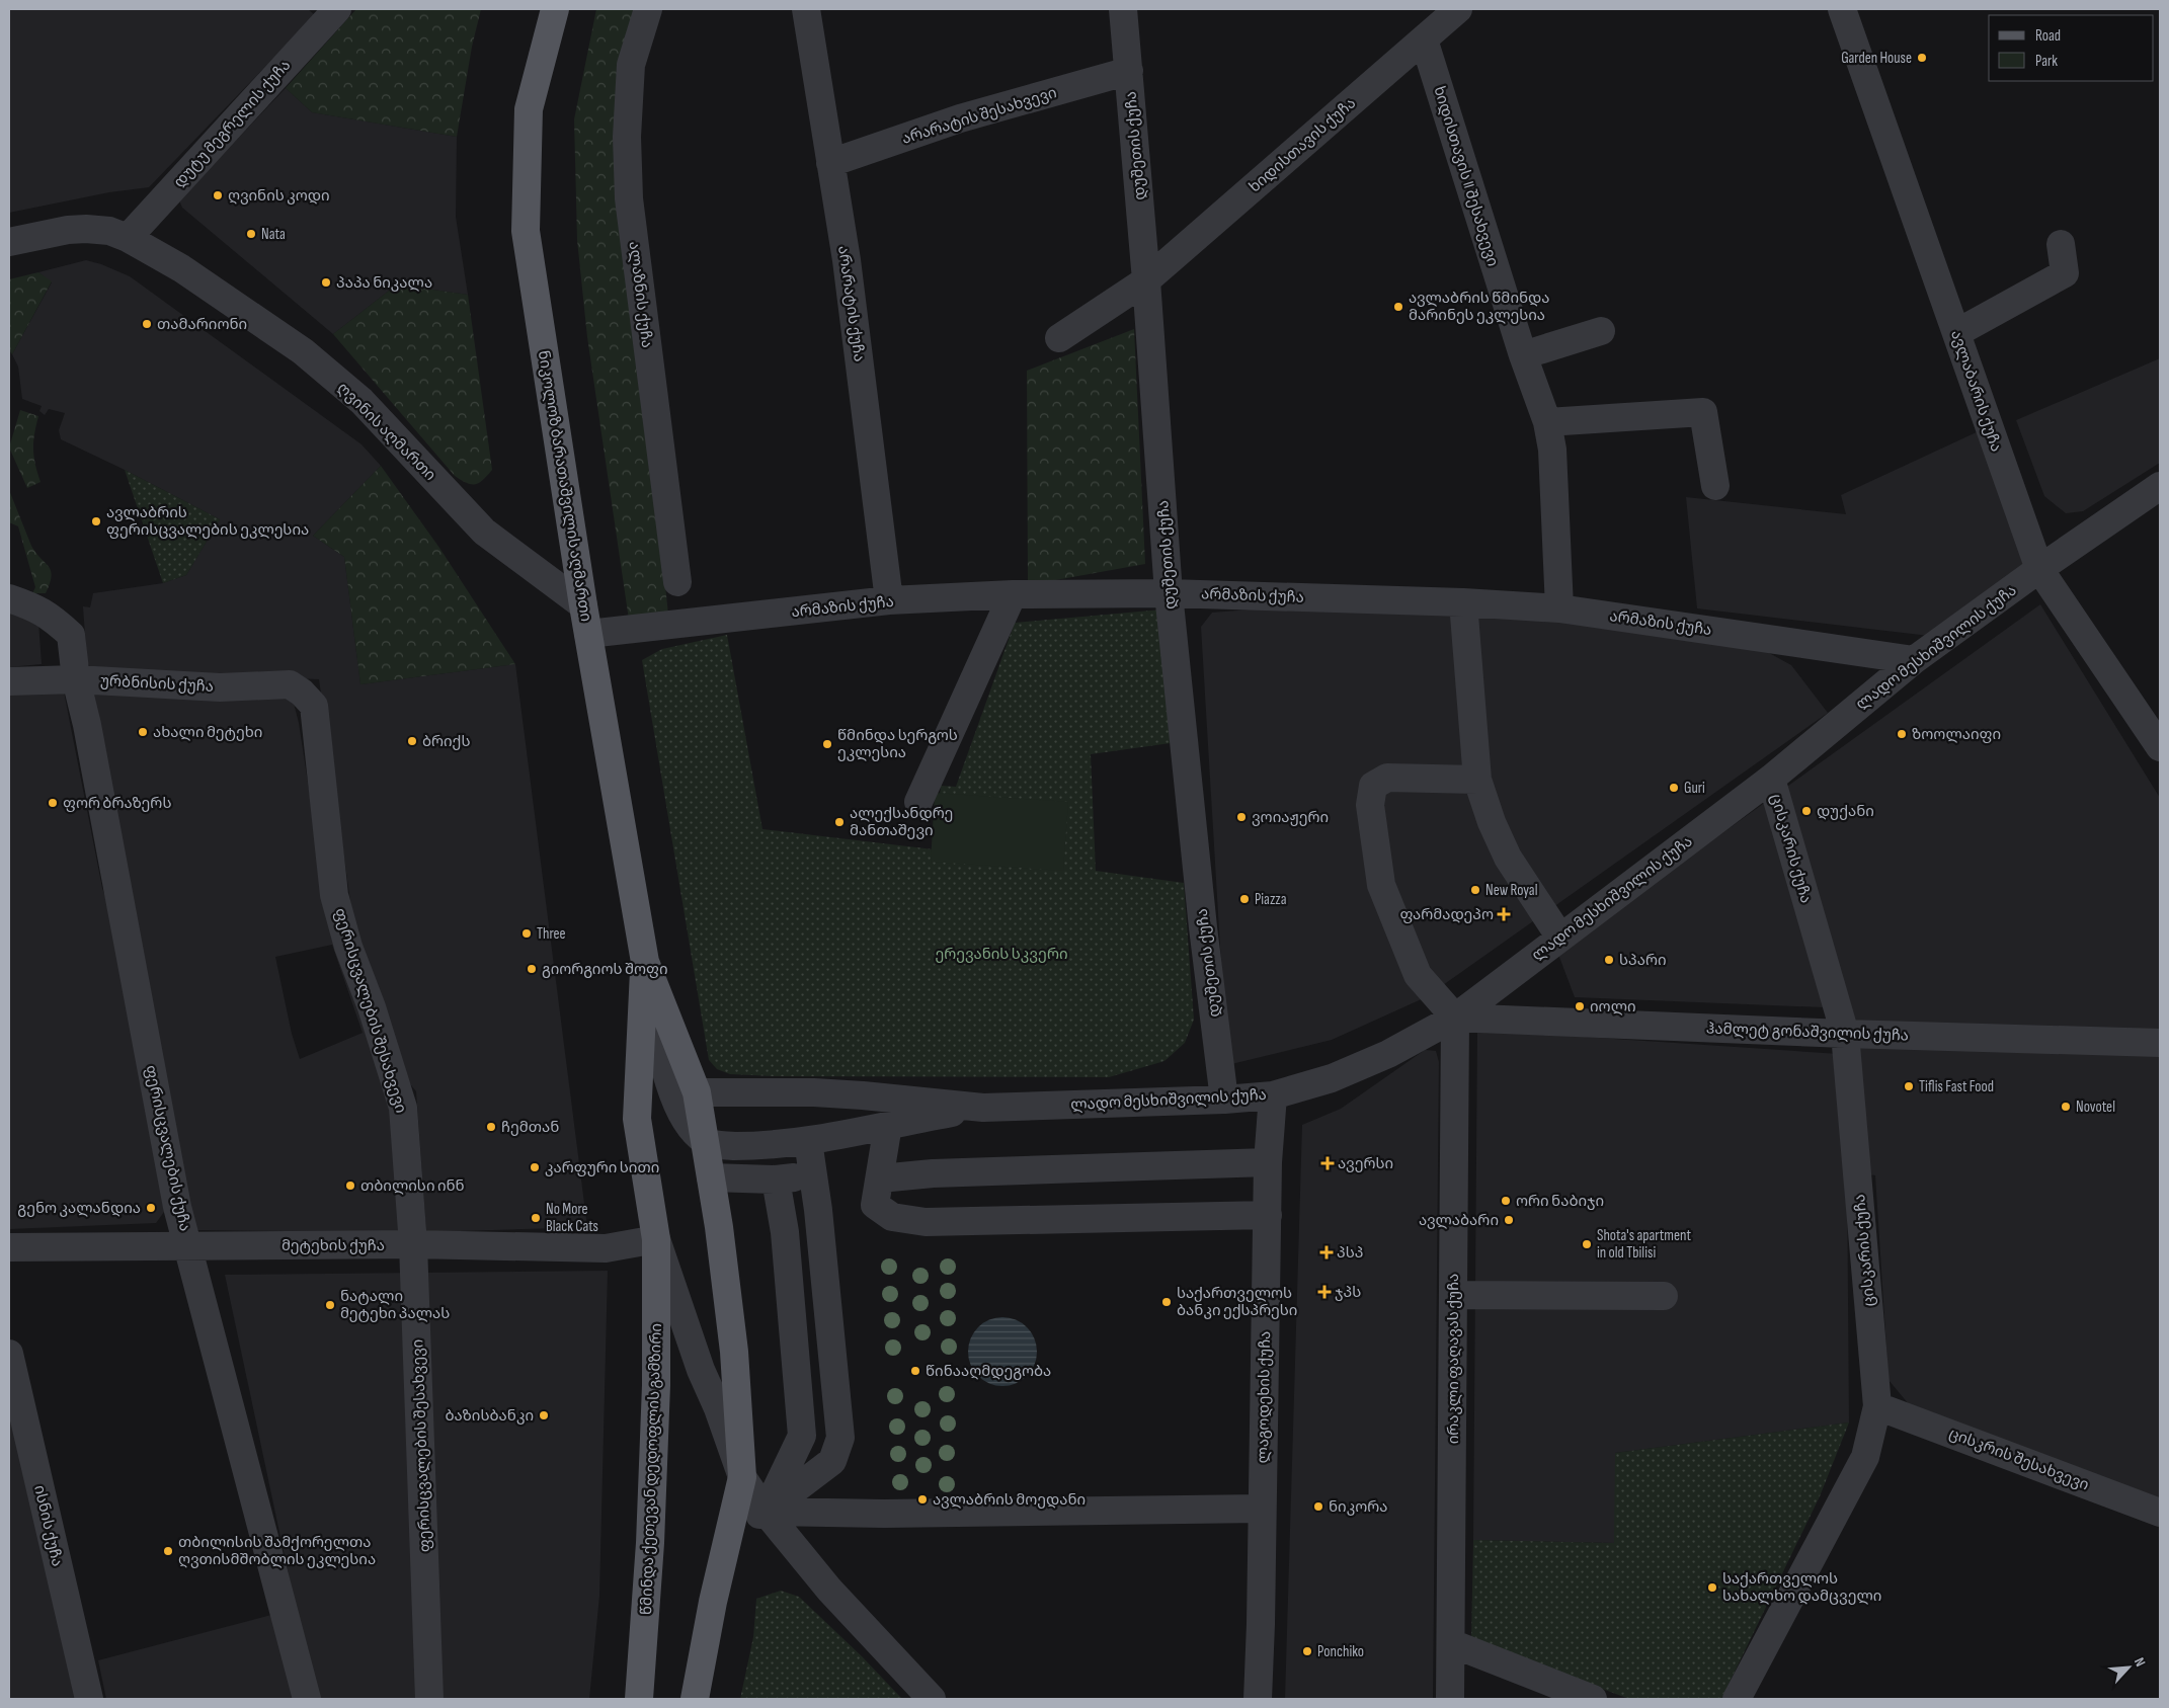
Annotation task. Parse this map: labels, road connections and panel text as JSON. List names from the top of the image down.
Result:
{
  "streets": {
    "main road": ["ნიკოლოზ ბარათაშვილის აღმართი", "წმინდა ქეთევან დედოფლის გამზირი"],
    "street": [
      "არარატის შესახვევი",
      "დუტუ მეგრელის ქუჩა",
      "ხიდისთავის ქუჩა",
      "დუშეთის ქუჩა",
      "ხიდისთავის II შესახვევი",
      "ალაზნის ქუჩა",
      "არარატის ქუჩა",
      "ავლაბარის ქუჩა",
      "ღვინის აღმართი",
      "არმაზის ქუჩა",
      "ლადო მესხიშვილის ქუჩა",
      "ურბნისის ქუჩა",
      "ცისკარის ქუჩა",
      "ფერისცვალების შესახვევი",
      "ჰამლეტ გონაშვილის ქუჩა",
      "ფერისცვალების ქუჩა",
      "მეტეხის ქუჩა",
      "ირაკლი ფაღავას ქუჩა",
      "ლაგოდეხის ქუჩა",
      "ცისკრის შესახვევი",
      "ისნის ქუჩა"
    ]
  },
  "crossings": [
    ["არარატის შესახვევი", "დუშეთის ქუჩა"],
    ["არარატის შესახვევი", "არარატის ქუჩა"],
    ["დუტუ მეგრელის ქუჩა", "ღვინის აღმართი"],
    ["ხიდისთავის ქუჩა", "დუშეთის ქუჩა"],
    ["ხიდისთავის ქუჩა", "ხიდისთავის II შესახვევი"],
    ["დუშეთის ქუჩა", "არმაზის ქუჩა"],
    ["დუშეთის ქუჩა", "ლადო მესხიშვილის ქუჩა"],
    ["ხიდისთავის II შესახვევი", "არმაზის ქუჩა"],
    ["არარატის ქუჩა", "არმაზის ქუჩა"],
    ["ავლაბარის ქუჩა", "ლადო მესხიშვილის ქუჩა"],
    ["ღვინის აღმართი", "ნიკოლოზ ბარათაშვილის აღმართი"],
    ["ნიკოლოზ ბარათაშვილის აღმართი", "არმაზის ქუჩა"],
    ["ნიკოლოზ ბარათაშვილის აღმართი", "ლადო მესხიშვილის ქუჩა"],
    ["ნიკოლოზ ბარათაშვილის აღმართი", "მეტეხის ქუჩა"],
    ["ნიკოლოზ ბარათაშვილის აღმართი", "წმინდა ქეთევან დედოფლის გამზირი"],
    ["არმაზის ქუჩა", "ლადო მესხიშვილის ქუჩა"],
    ["ლადო მესხიშვილის ქუჩა", "ცისკარის ქუჩა"],
    ["ლადო მესხიშვილის ქუჩა", "ჰამლეტ გონაშვილის ქუჩა"],
    ["ლადო მესხიშვილის ქუჩა", "ირაკლი ფაღავას ქუჩა"],
    ["ლადო მესხიშვილის ქუჩა", "ლაგოდეხის ქუჩა"],
    ["ურბნისის ქუჩა", "ფერისცვალების შესახვევი"],
    ["ურბნისის ქუჩა", "ფერისცვალების ქუჩა"],
    ["ცისკარის ქუჩა", "ჰამლეტ გონაშვილის ქუჩა"],
    ["ცისკარის ქუჩა", "ცისკრის შესახვევი"],
    ["ფერისცვალების შესახვევი", "მეტეხის ქუჩა"],
    ["ჰამლეტ გონაშვილის ქუჩა", "ირაკლი ფაღავას ქუჩა"],
    ["ფერისცვალების ქუჩა", "მეტეხის ქუჩა"],
    ["მეტეხის ქუჩა", "წმინდა ქეთევან დედოფლის გამზირი"]
  ],
  "parks": ["ერევანის სკვერი"],
  "places": {
    "other": [
      "Garden House",
      "ღვინის კოდი",
      "Nata",
      "პაპა ნიკალა",
      "ავლაბრის წმინდა მარინეს ეკლესია",
      "თამარიონი",
      "ავლაბრის ფერისცვალების ეკლესია",
      "ახალი მეტეხი",
      "ზოოლაიფი",
      "ბრიქს",
      "წმინდა სერგოს ეკლესია",
      "Guri",
      "ფორ ბრაზერს",
      "დუქანი",
      "ვოიაჟერი",
      "ალექსანდრე მანთაშევი",
      "New Royal",
      "Piazza",
      "Three",
      "სპარი",
      "გიორგიოს შოფი",
      "იოლი",
      "Tiflis Fast Food",
      "Novotel",
      "ჩემთან",
      "კარფური სითი",
      "თბილისი ინნ",
      "ორი ნაბიჯი",
      "გენო კალანდია",
      "No More Black Cats",
      "ავლაბარი",
      "Shota's apartment in old Tbilisi",
      "საქართველოს ბანკი ექსპრესი",
      "ნატალი მეტეხი პალას",
      "წინააღმდეგობა",
      "ბაზისბანკი",
      "ავლაბრის მოედანი",
      "ნიკორა",
      "თბილისის შამქორელთა ღვთისმშობლის ეკლესია",
      "საქართველოს სახალხო დამცველი",
      "Ponchiko"
    ],
    "health": [
      "ფარმადეპო",
      "ავერსი",
      "პსპ",
      "ჯპს"
    ]
  },
  "legend": ["Road", "Park"],
  "north": "top right"
}
